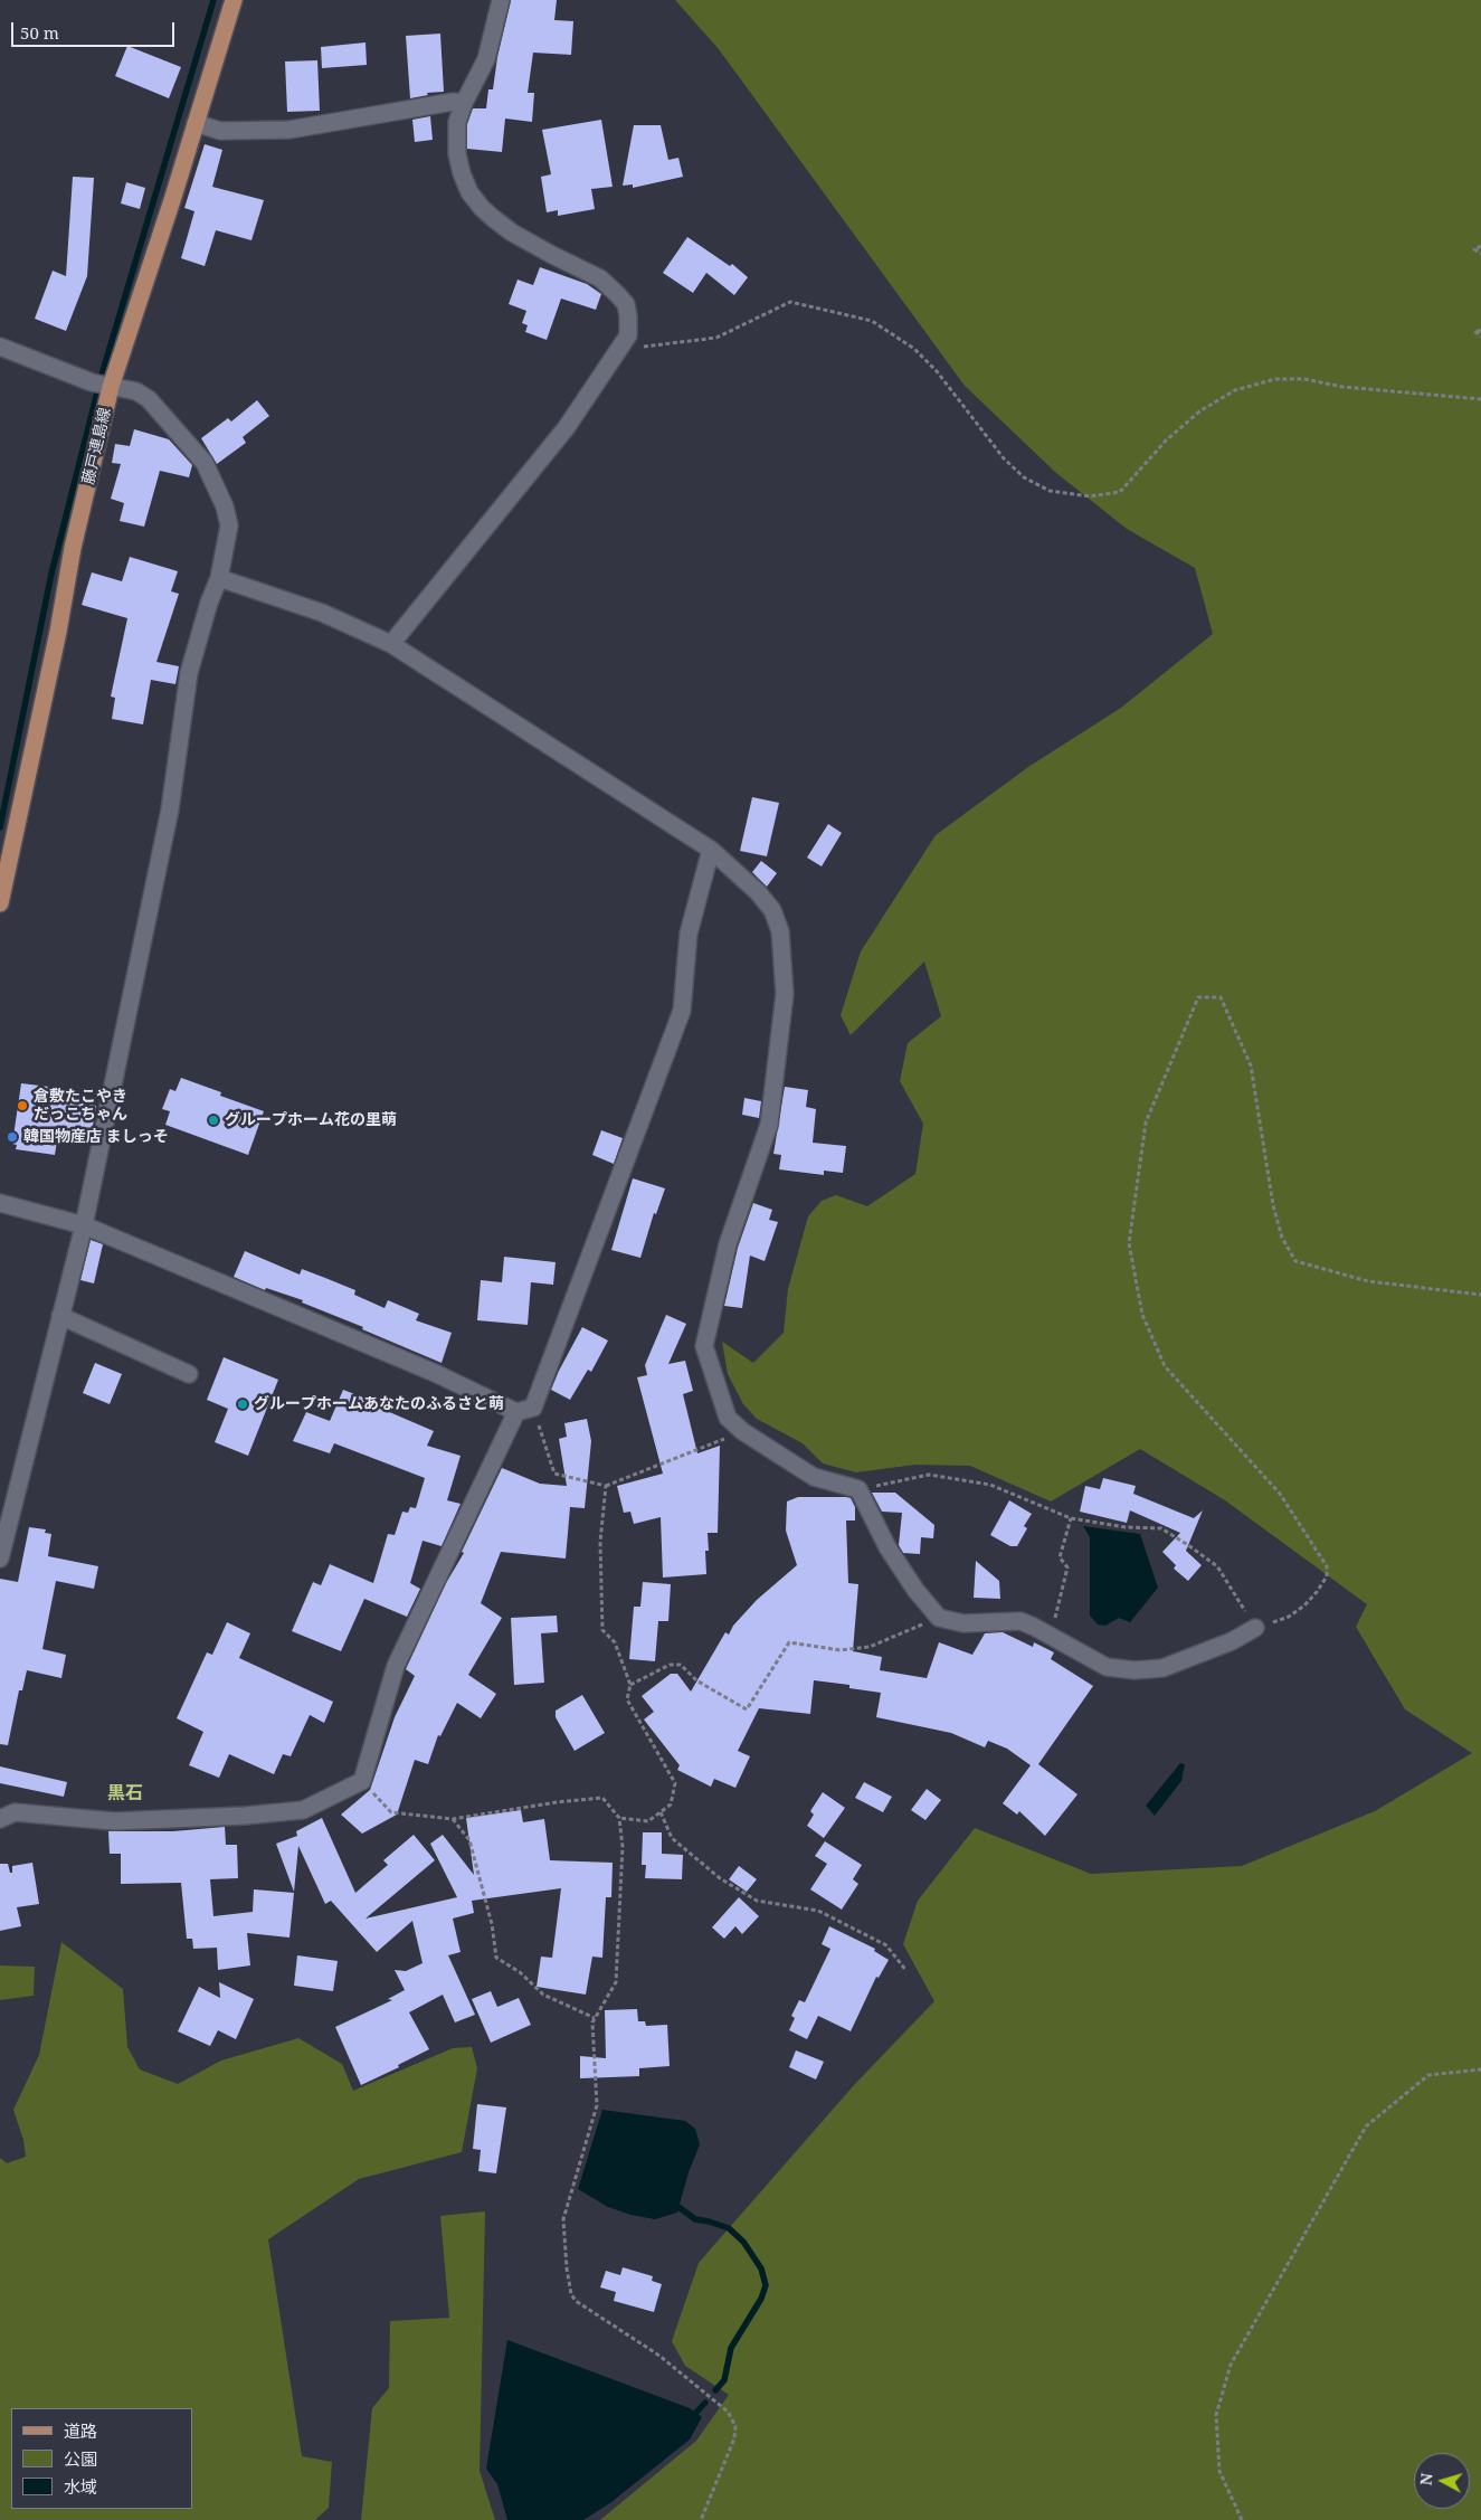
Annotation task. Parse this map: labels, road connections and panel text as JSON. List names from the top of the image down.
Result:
{
  "streets": {
    "main road": ["藤戸連島線"]
  },
  "districts": ["黒石"],
  "places": [
    "倉敷たこやき だっこちゃん",
    "グループホーム花の里萌",
    "韓国物産店 ましっそ",
    "グループホームあなたのふるさと萌"
  ],
  "legend": ["道路", "公園", "水域"],
  "scale_bar": "50 m",
  "north": "left"
}
